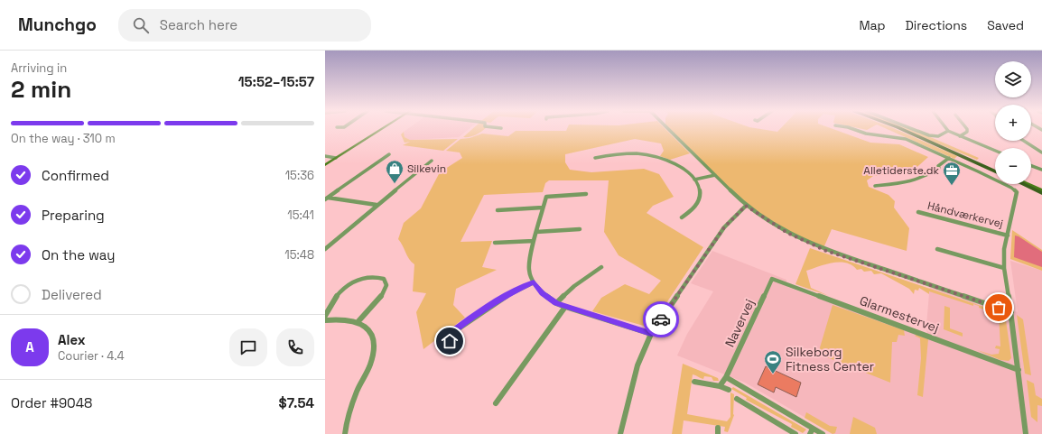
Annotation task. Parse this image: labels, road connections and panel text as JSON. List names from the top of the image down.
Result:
{
  "streets": {
    "street": ["Håndværkervej", "Glarmestervej", "Navervej"]
  },
  "crossings": [
    ["Håndværkervej", "Glarmestervej"],
    ["Glarmestervej", "Navervej"]
  ],
  "places": {
    "shop": ["Silkevin"],
    "office": ["Alletiderste.dk"],
    "sports": ["Silkeborg Fitness Center"]
  },
  "page": {
    "header": "Munchgo",
    "search": "Search here",
    "nav": ["Map", "Directions", "Saved"],
    "heading": ["2 min", "Arriving in", "15:52–15:57"],
    "panel": [
      "Alex",
      "Courier · 4.4",
      "Order #9048",
      "$7.54"
    ],
    "map_buttons": ["+", "−"],
    "bar": "On the way · 310 m",
    "list": [
      ["Confirmed", "15:36"],
      ["Preparing", "15:41"],
      ["On the way", "15:48"],
      "Delivered"
    ],
    "round": "A"
  }
}
